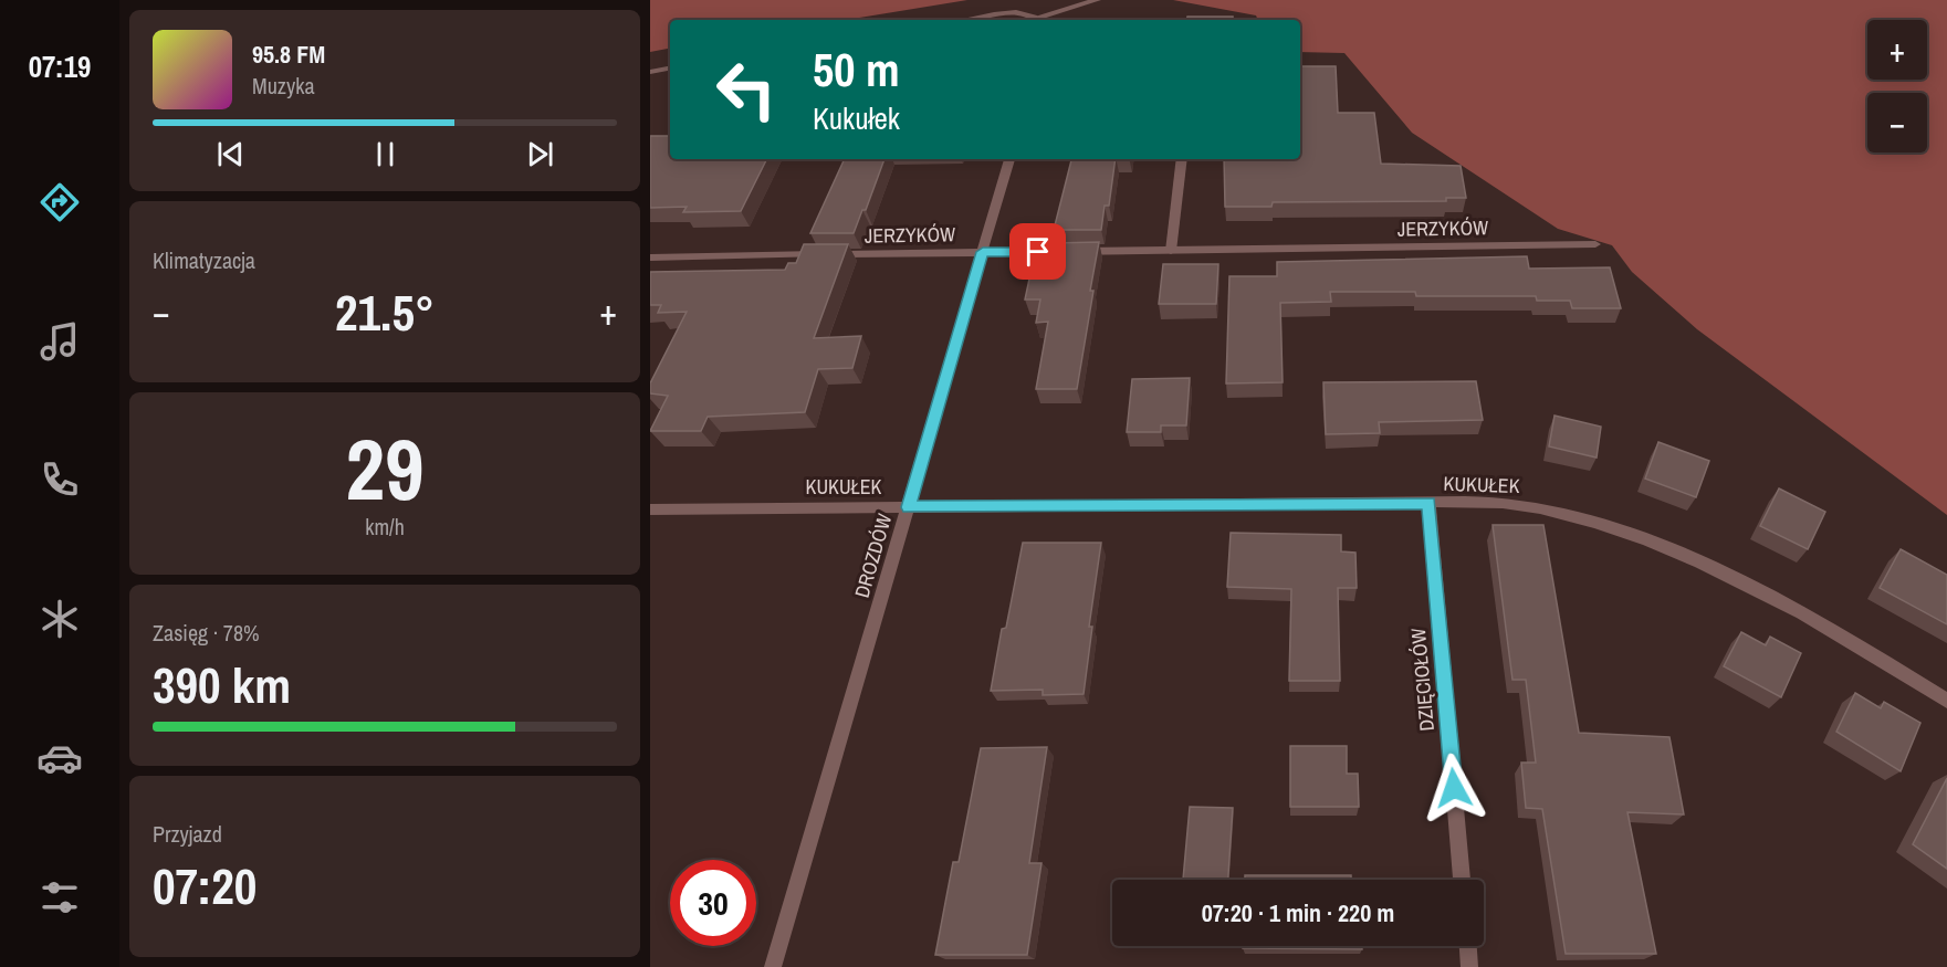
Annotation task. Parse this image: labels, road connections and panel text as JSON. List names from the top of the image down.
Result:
{
  "streets": {
    "street": [
      "JERZYKÓW",
      "KUKUŁEK",
      "DROZDÓW",
      "DZIĘCIOŁÓW"
    ]
  },
  "crossings": [
    ["JERZYKÓW", "DROZDÓW"],
    ["KUKUŁEK", "DROZDÓW"],
    ["KUKUŁEK", "DZIĘCIOŁÓW"]
  ],
  "page": {
    "tabs": "07:19",
    "map_buttons": ["+", "−"],
    "turn": ["50 m", "Kukułek"],
    "song": ["95.8 FM", "Muzyka"],
    "tile": [
      "Klimatyzacja",
      ["29", "km/h"],
      ["Zasięg · 78%", "390 km"],
      ["Przyjazd", "07:20"]
    ],
    "heat": ["−", "21.5°", "+"],
    "limit": "30",
    "trip": "07:20 · 1 min · 220 m"
  }
}
